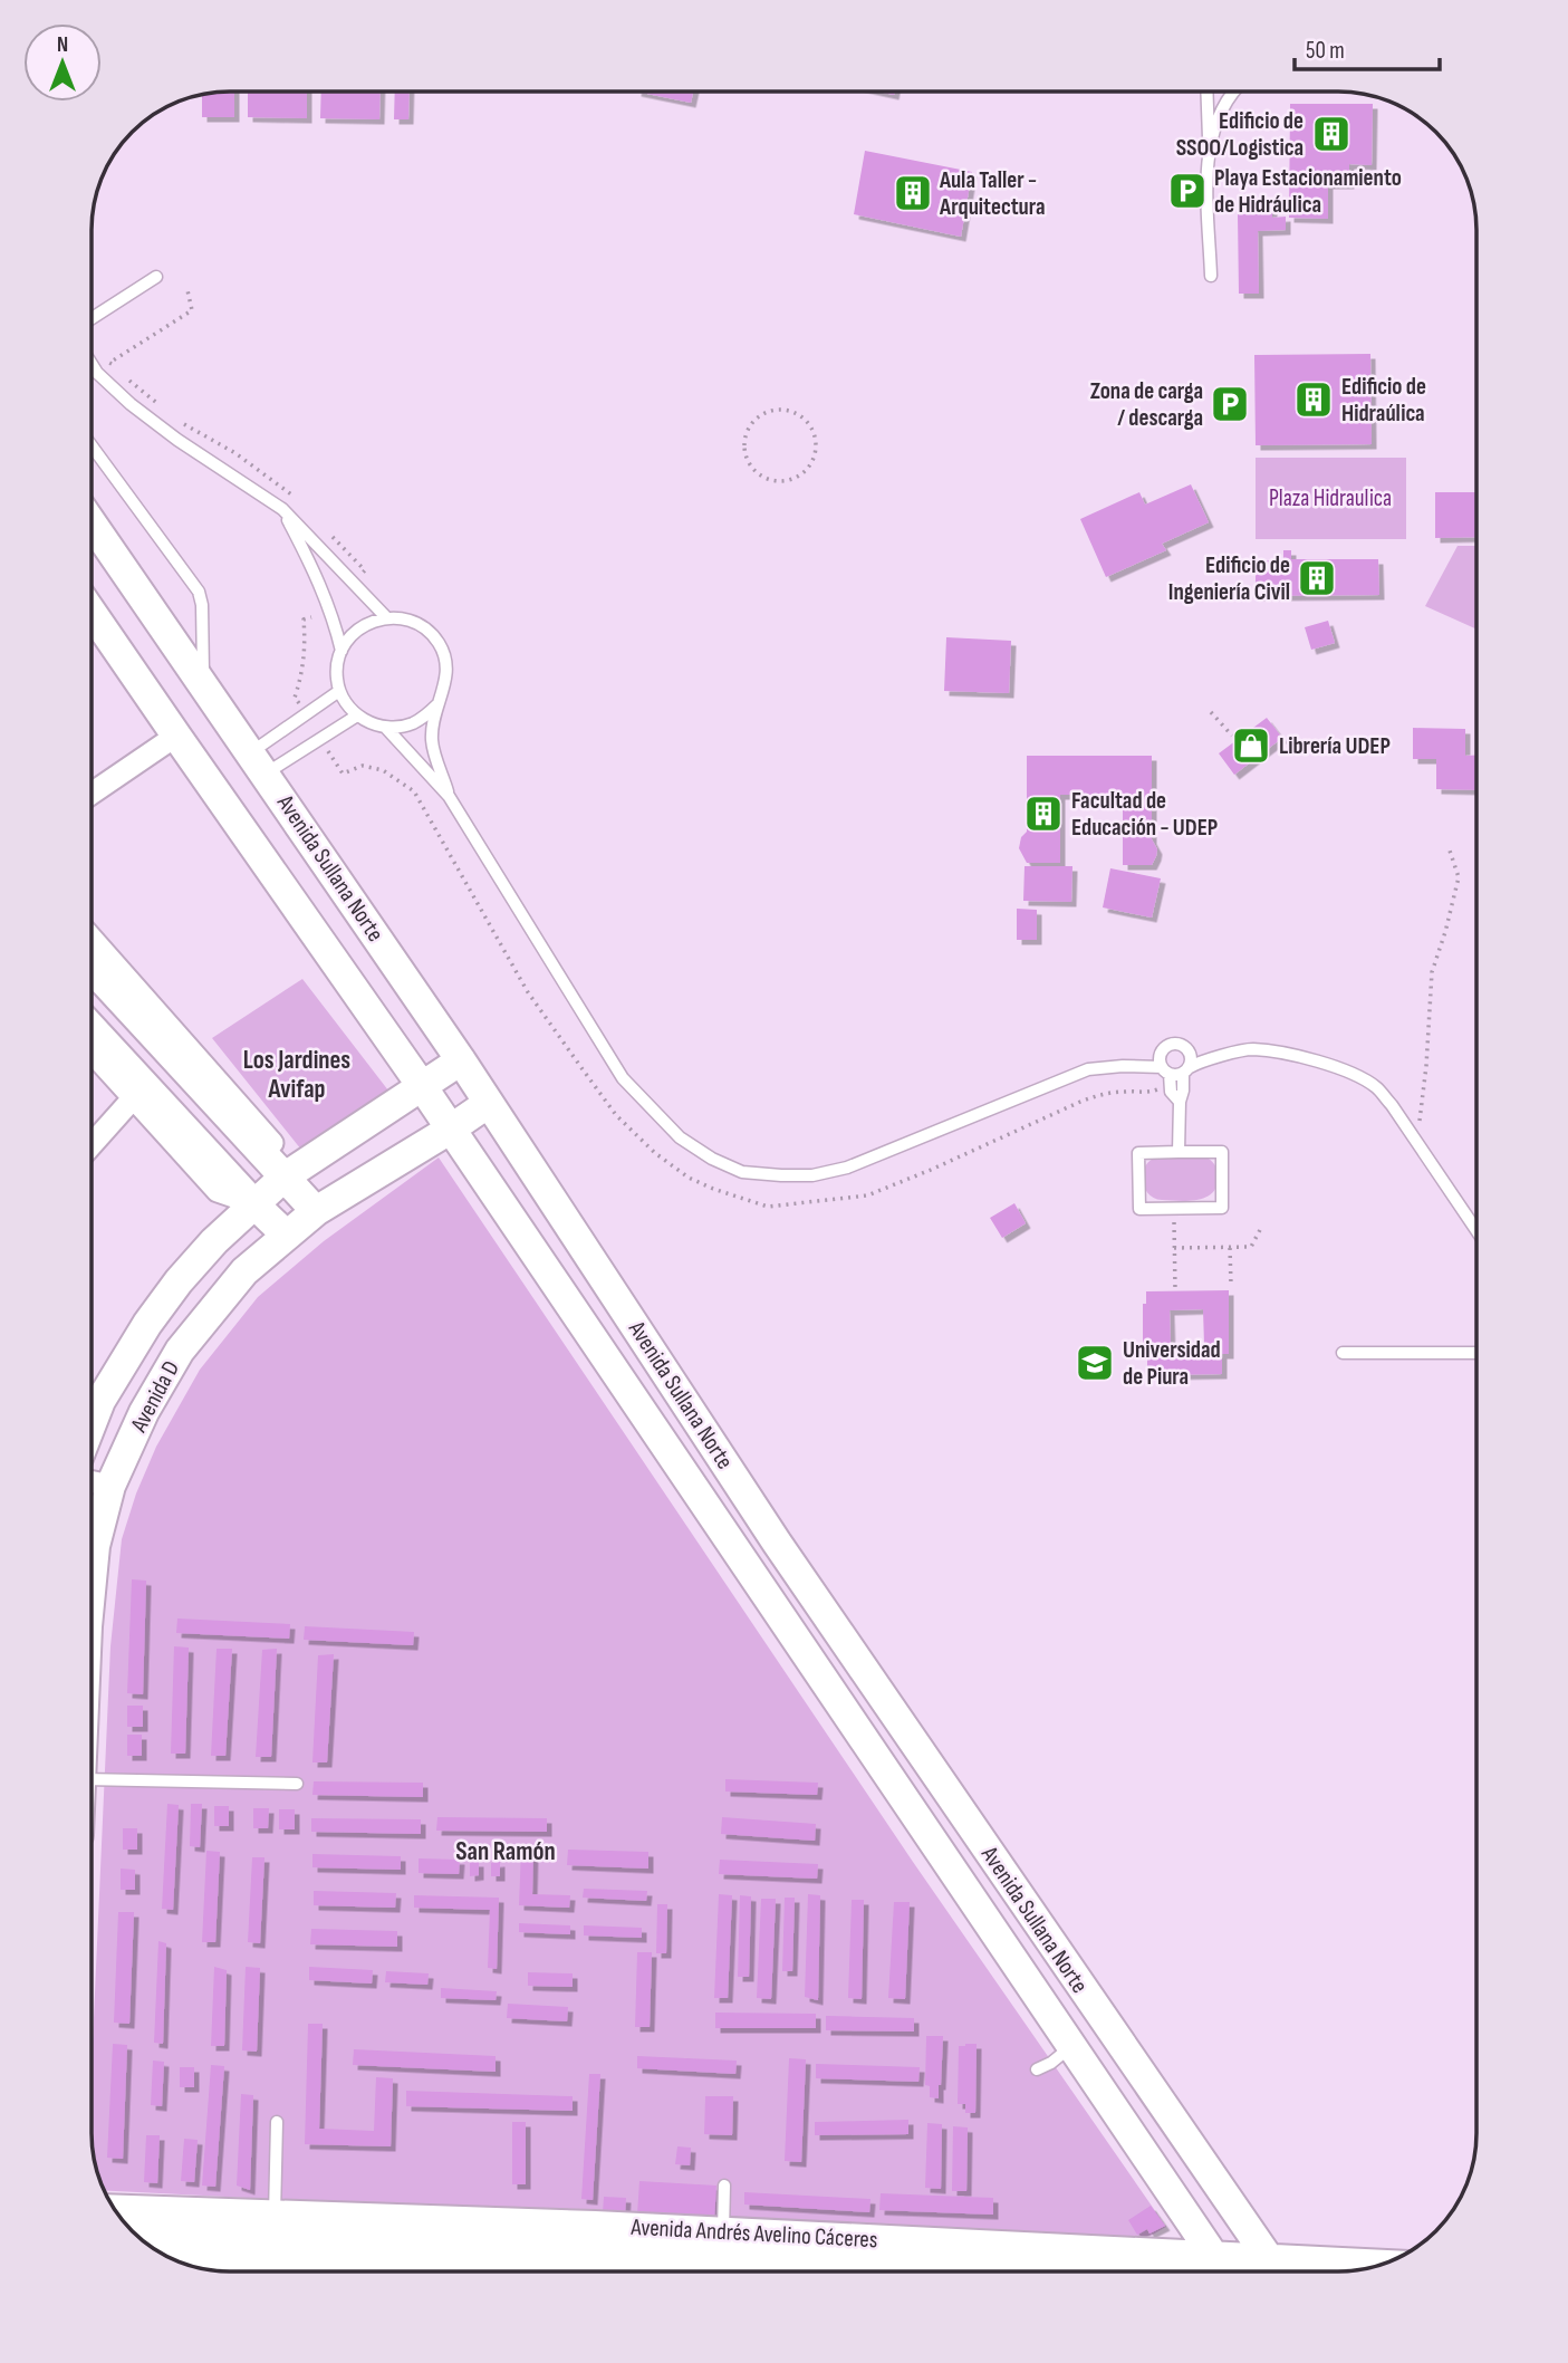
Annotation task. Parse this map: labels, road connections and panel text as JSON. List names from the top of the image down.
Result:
{
  "streets": {
    "highway": ["Avenida Andrés Avelino Cáceres"],
    "main road": ["Avenida Sullana Norte", "Avenida D"]
  },
  "crossings": [
    ["Avenida Sullana Norte", "Avenida D"]
  ],
  "districts": ["Los Jardines Avifap", "San Ramón"],
  "parks": ["Plaza Hidraulica"],
  "places": {
    "building": [
      "Edificio de SSOO/Logistica",
      "Aula Taller - Arquitectura",
      "Edificio de Hidraúlica",
      "Edificio de Ingeniería Civil",
      "Facultad de Educación - UDEP"
    ],
    "parking": ["Playa Estacionamiento de Hidráulica", "Zona de carga / descarga"],
    "shop": ["Librería UDEP"],
    "school or university": ["Universidad de Piura"]
  },
  "scale_bar": "50 m",
  "north": "top"
}
